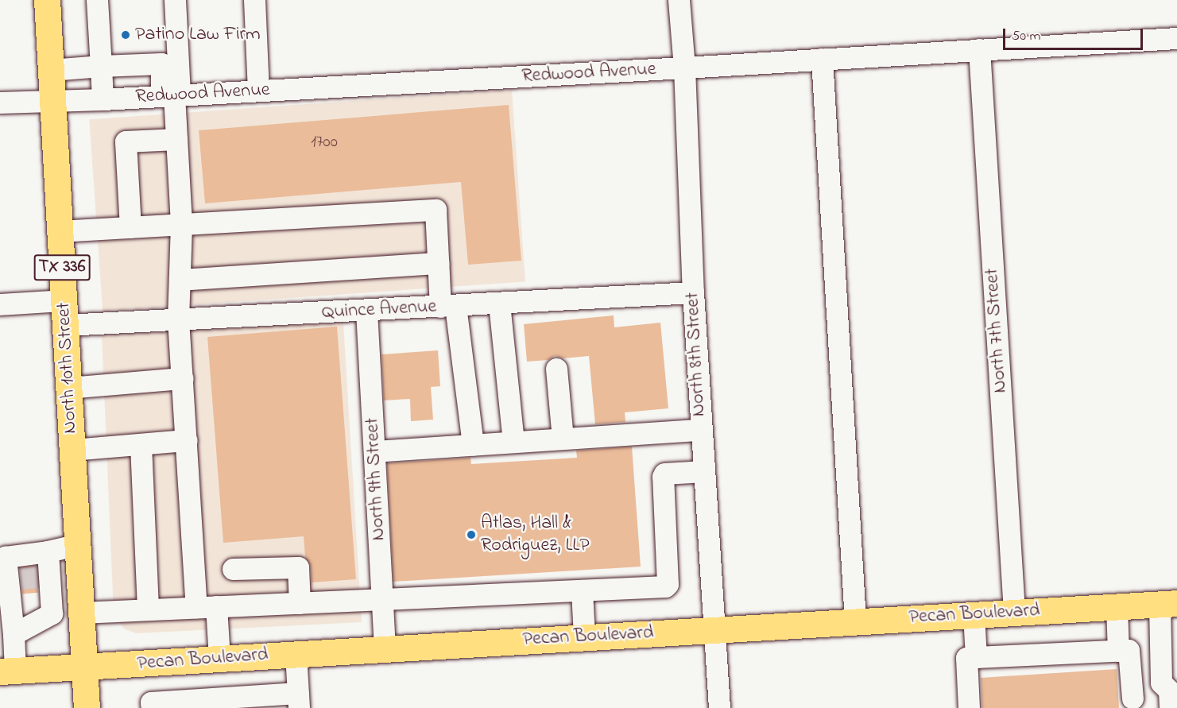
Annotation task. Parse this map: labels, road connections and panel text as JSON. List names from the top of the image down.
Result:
{
  "streets": {
    "main road": ["TX 336", "North 10th Street", "Pecan Boulevard"],
    "street": [
      "Redwood Avenue",
      "Quince Avenue",
      "North 7th Street",
      "North 8th Street",
      "North 9th Street"
    ]
  },
  "crossings": [
    ["Redwood Avenue", "North 7th Street"],
    ["Redwood Avenue", "North 8th Street"],
    ["Redwood Avenue", "North 10th Street"],
    ["Quince Avenue", "North 8th Street"],
    ["Quince Avenue", "North 10th Street"],
    ["Quince Avenue", "North 9th Street"],
    ["North 7th Street", "Pecan Boulevard"],
    ["North 8th Street", "Pecan Boulevard"],
    ["North 10th Street", "Pecan Boulevard"],
    ["North 9th Street", "Pecan Boulevard"]
  ],
  "places": ["Patino Law Firm", "Atlas, Hall & Rodriguez, LLP"],
  "house_numbers": ["1700"],
  "scale_bar": "50 m"
}
